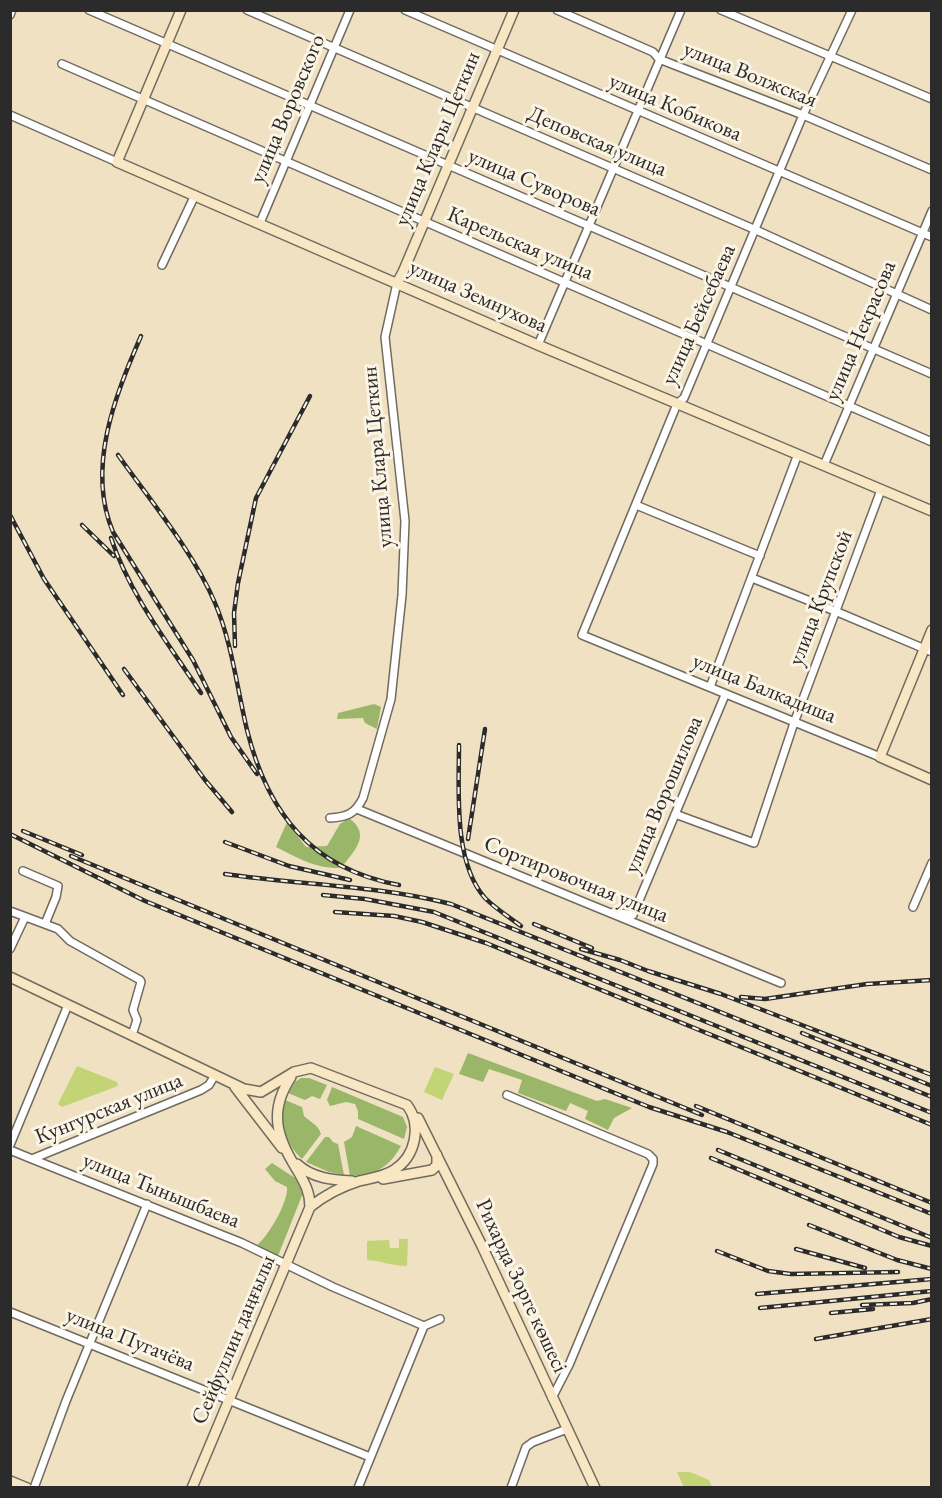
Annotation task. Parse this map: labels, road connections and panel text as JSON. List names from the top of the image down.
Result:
{
  "streets": {
    "main road": [
      "улица Клары Цеткин",
      "улица Земнухова",
      "улица Балкадиша",
      "Рихарда Зорге көшесі",
      "Сейфуллин даңғылы"
    ],
    "street": [
      "улица Волжская",
      "улица Кобикова",
      "улица Воровского",
      "Деповская улица",
      "улица Суворова",
      "Карельская улица",
      "улица Бейсебаева",
      "улица Некрасова",
      "улица Клара Цеткин",
      "улица Крупской",
      "улица Ворошилова",
      "Сортировочная улица",
      "Кунгурская улица",
      "улица Тынышбаева",
      "улица Пугачёва"
    ]
  },
  "crossings": [
    ["улица Волжская", "улица Бейсебаева"],
    ["улица Кобикова", "улица Клары Цеткин"],
    ["улица Кобикова", "улица Бейсебаева"],
    ["улица Кобикова", "улица Некрасова"],
    ["улица Воровского", "Деповская улица"],
    ["улица Воровского", "улица Суворова"],
    ["улица Воровского", "Карельская улица"],
    ["улица Воровского", "улица Земнухова"],
    ["улица Клары Цеткин", "Деповская улица"],
    ["улица Клары Цеткин", "улица Суворова"],
    ["улица Клары Цеткин", "Карельская улица"],
    ["улица Клары Цеткин", "улица Земнухова"],
    ["улица Клары Цеткин", "улица Клара Цеткин"],
    ["Деповская улица", "улица Бейсебаева"],
    ["Деповская улица", "улица Некрасова"],
    ["улица Суворова", "улица Бейсебаева"],
    ["улица Суворова", "улица Некрасова"],
    ["Карельская улица", "улица Бейсебаева"],
    ["Карельская улица", "улица Некрасова"],
    ["улица Земнухова", "улица Бейсебаева"],
    ["улица Земнухова", "улица Некрасова"],
    ["улица Земнухова", "улица Клара Цеткин"],
    ["улица Земнухова", "улица Крупской"],
    ["улица Земнухова", "улица Ворошилова"],
    ["улица Бейсебаева", "улица Балкадиша"],
    ["улица Клара Цеткин", "Сортировочная улица"],
    ["улица Крупской", "улица Балкадиша"],
    ["улица Крупской", "улица Ворошилова"],
    ["улица Балкадиша", "улица Ворошилова"],
    ["улица Ворошилова", "Сортировочная улица"],
    ["Кунгурская улица", "улица Тынышбаева"],
    ["улица Тынышбаева", "Сейфуллин даңғылы"],
    ["улица Пугачёва", "Сейфуллин даңғылы"]
  ]
}
